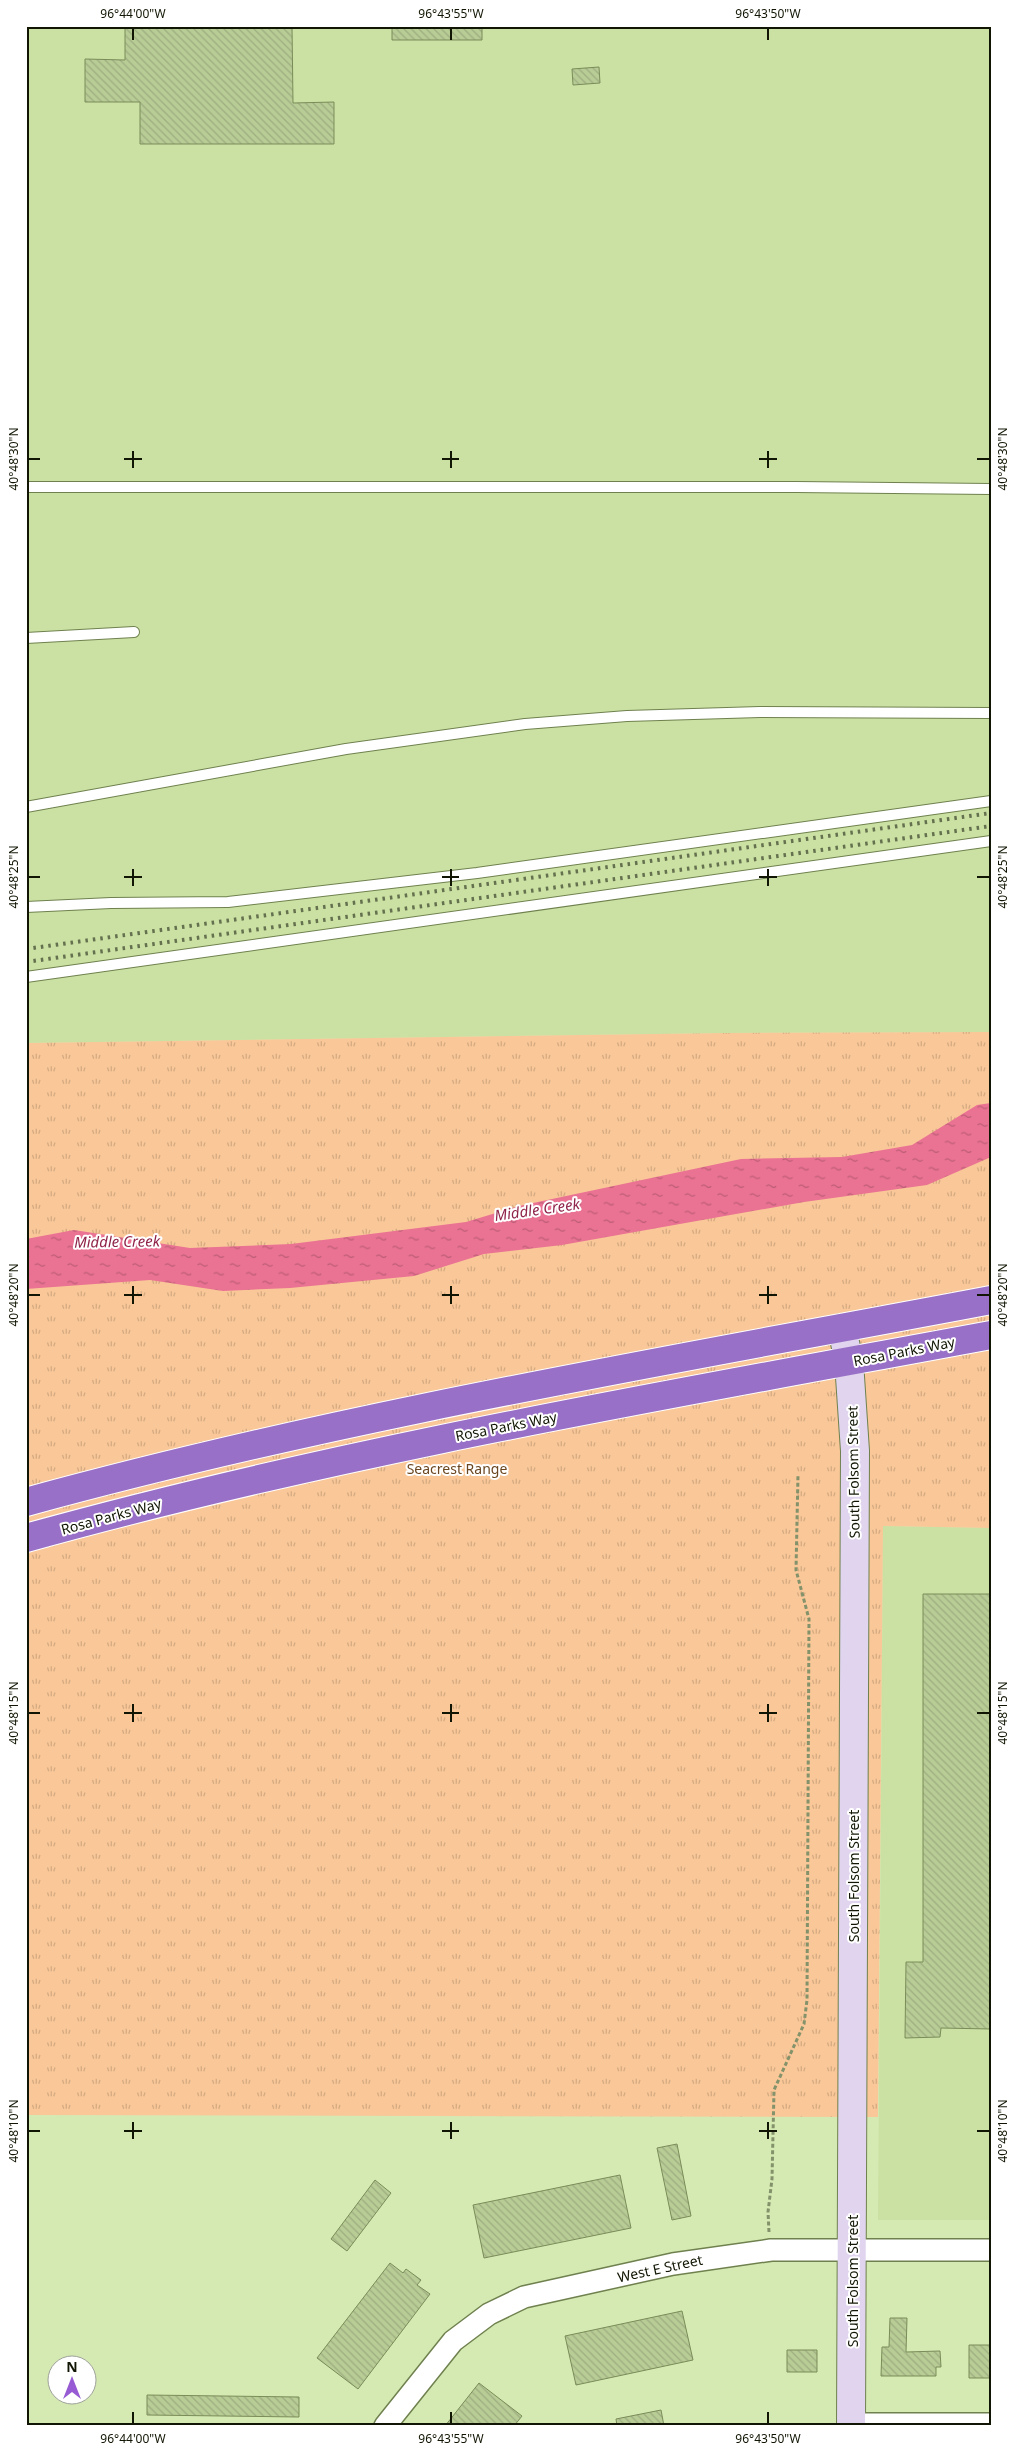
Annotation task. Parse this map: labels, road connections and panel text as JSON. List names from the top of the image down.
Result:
{
  "streets": {
    "highway": ["Rosa Parks Way"],
    "street": ["South Folsom Street", "West E Street"]
  },
  "crossings": [
    ["Rosa Parks Way", "South Folsom Street"],
    ["South Folsom Street", "West E Street"]
  ],
  "water": ["Middle Creek"],
  "parks": ["Seacrest Range"],
  "north": "top",
  "coordinates": [
    "96°44'00\"W",
    "96°43'55\"W",
    "96°43'50\"W",
    "40°48'30\"N",
    "40°48'25\"N",
    "40°48'20\"N",
    "40°48'15\"N",
    "40°48'10\"N"
  ]
}
